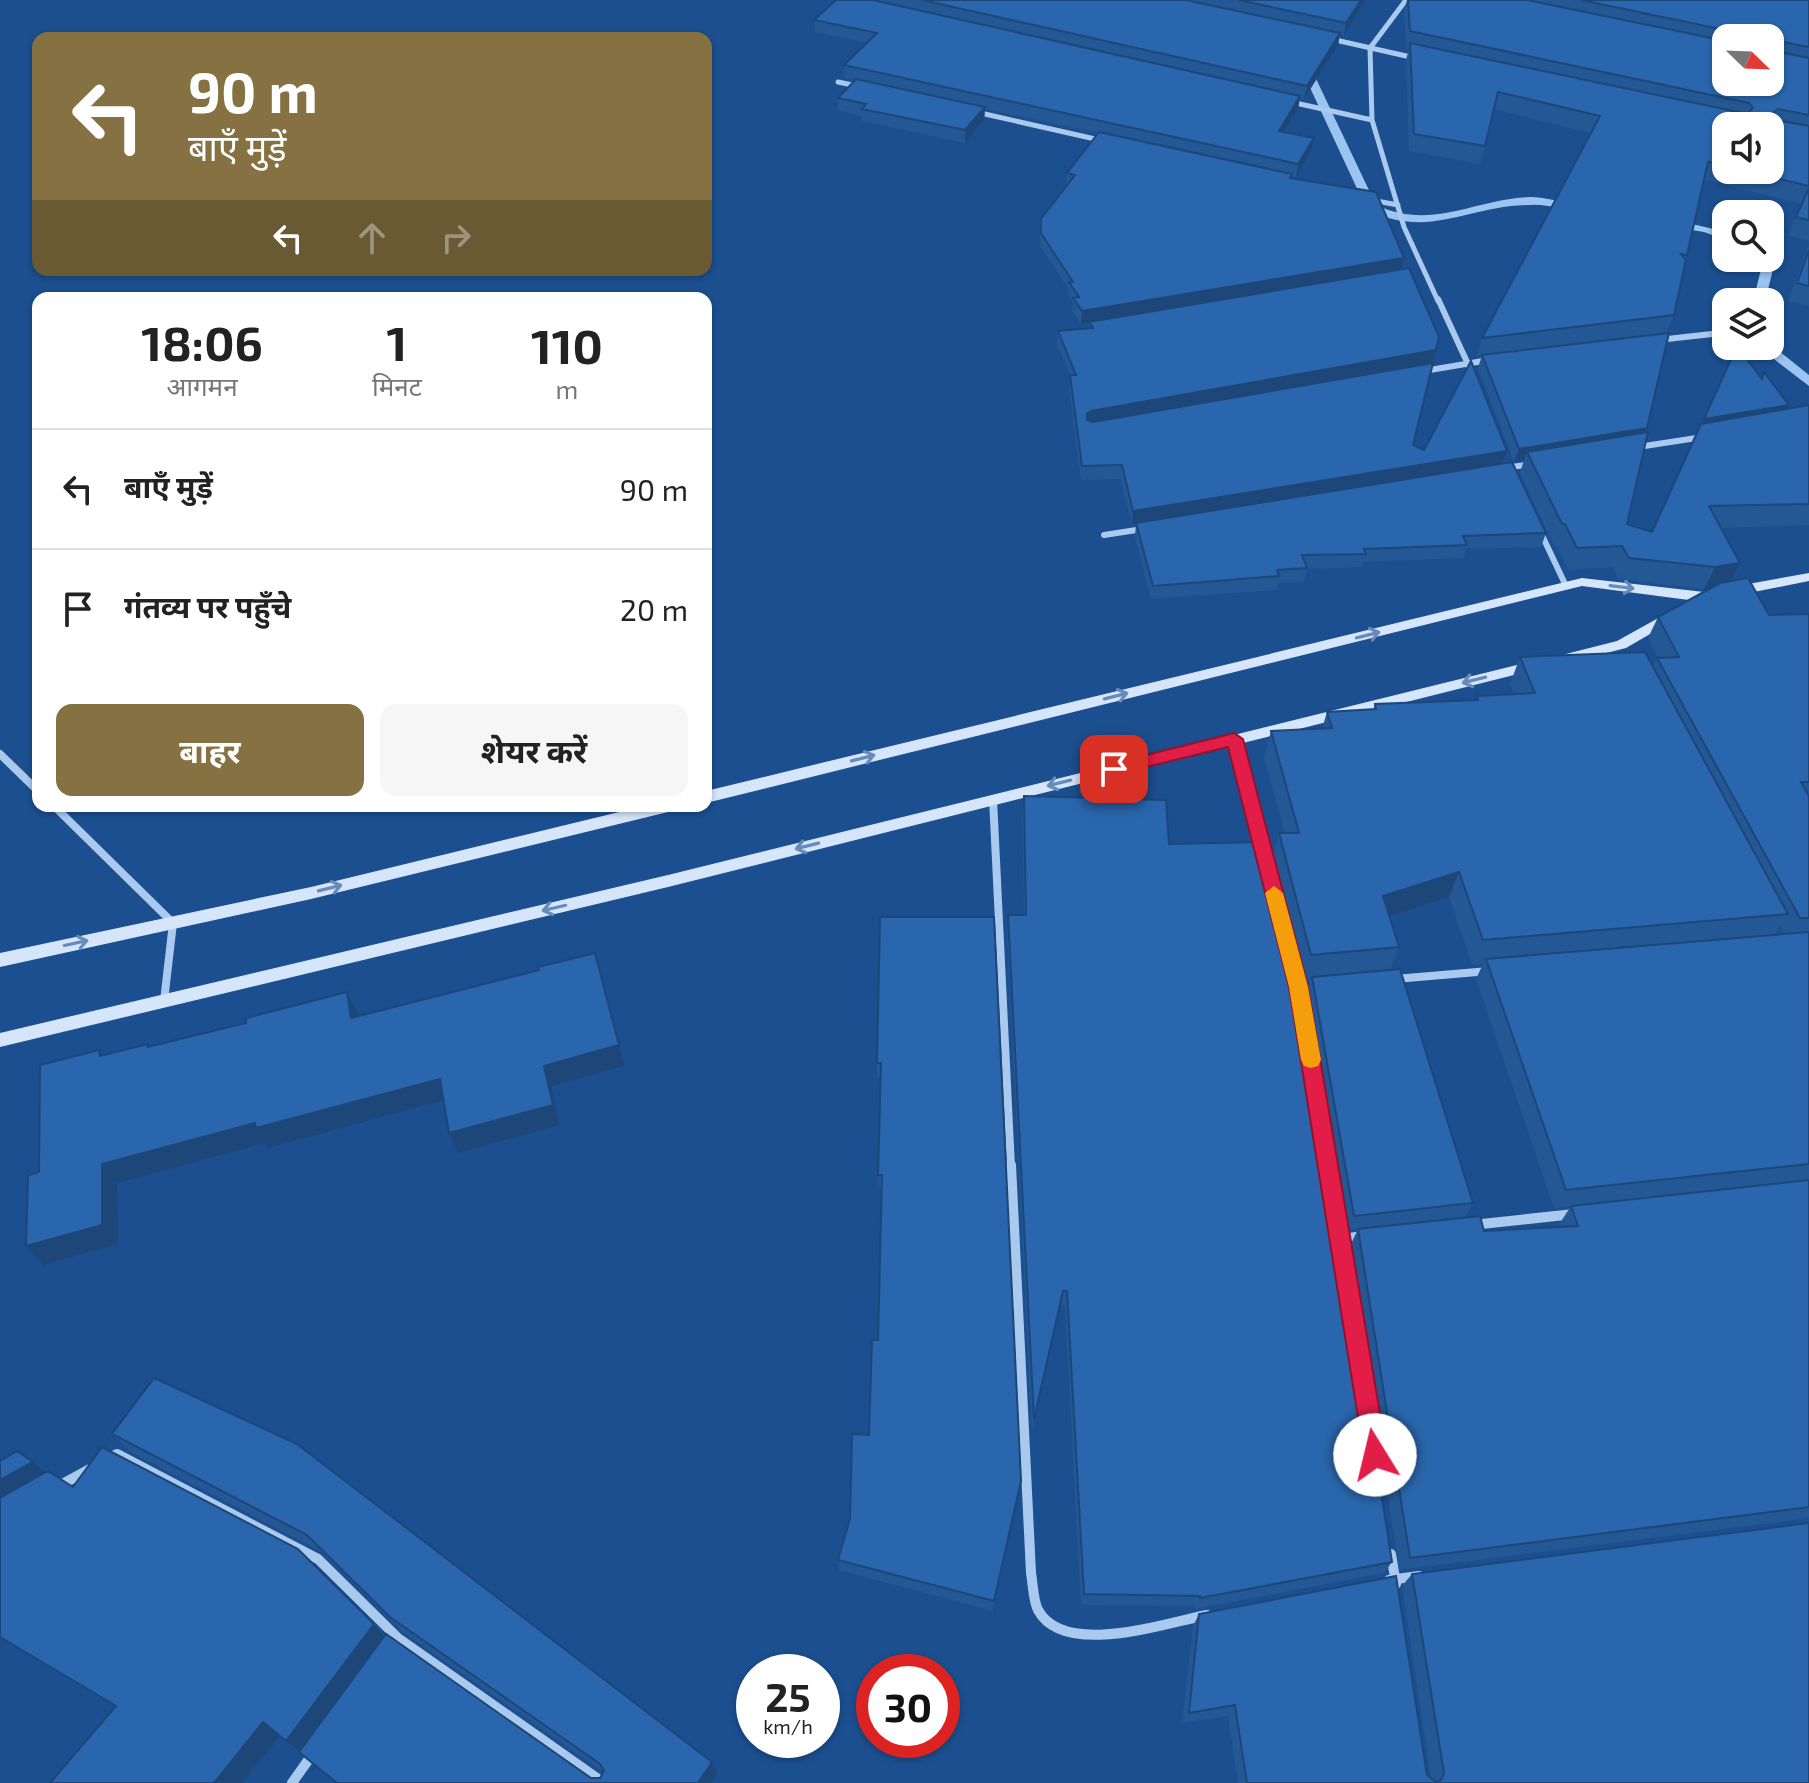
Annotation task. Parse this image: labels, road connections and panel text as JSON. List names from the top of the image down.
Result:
{
  "north": "bottom right",
  "page": {
    "turn": ["90 m", "बाएँ मुड़ें"],
    "eta": [
      "18:06",
      "आगमन",
      "1",
      "मिनट",
      "110",
      "m"
    ],
    "list": [
      {
        "name": "बाएँ मुड़ें",
        "value": "90 m"
      },
      {
        "name": "गंतव्य पर पहुँचे",
        "value": "20 m"
      }
    ],
    "buttons": ["बाहर", "शेयर करें"],
    "speed": "25 km/h",
    "limit": "30"
  }
}
